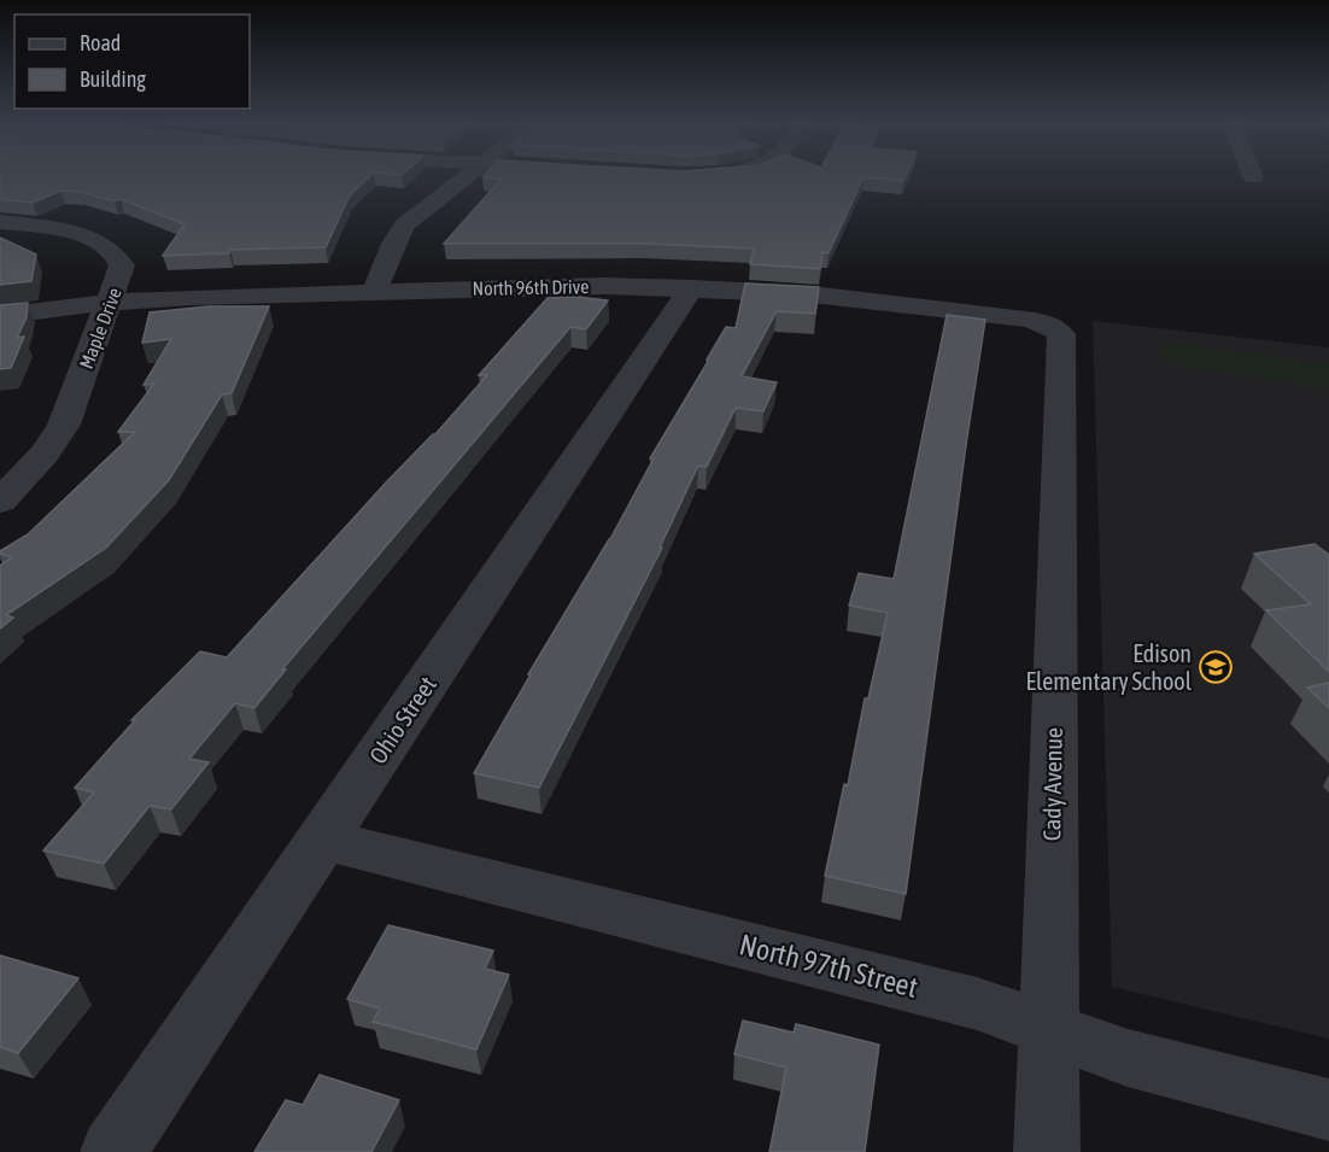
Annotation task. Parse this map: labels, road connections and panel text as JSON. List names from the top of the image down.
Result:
{
  "streets": {
    "street": [
      "North 96th Drive",
      "Maple Drive",
      "Ohio Street",
      "Cady Avenue",
      "North 97th Street"
    ]
  },
  "crossings": [
    ["North 96th Drive", "Maple Drive"],
    ["North 96th Drive", "Ohio Street"],
    ["North 96th Drive", "Cady Avenue"],
    ["Ohio Street", "North 97th Street"],
    ["Cady Avenue", "North 97th Street"]
  ],
  "places": {
    "school or university": ["Edison Elementary School"]
  },
  "legend": ["Road", "Building"]
}
